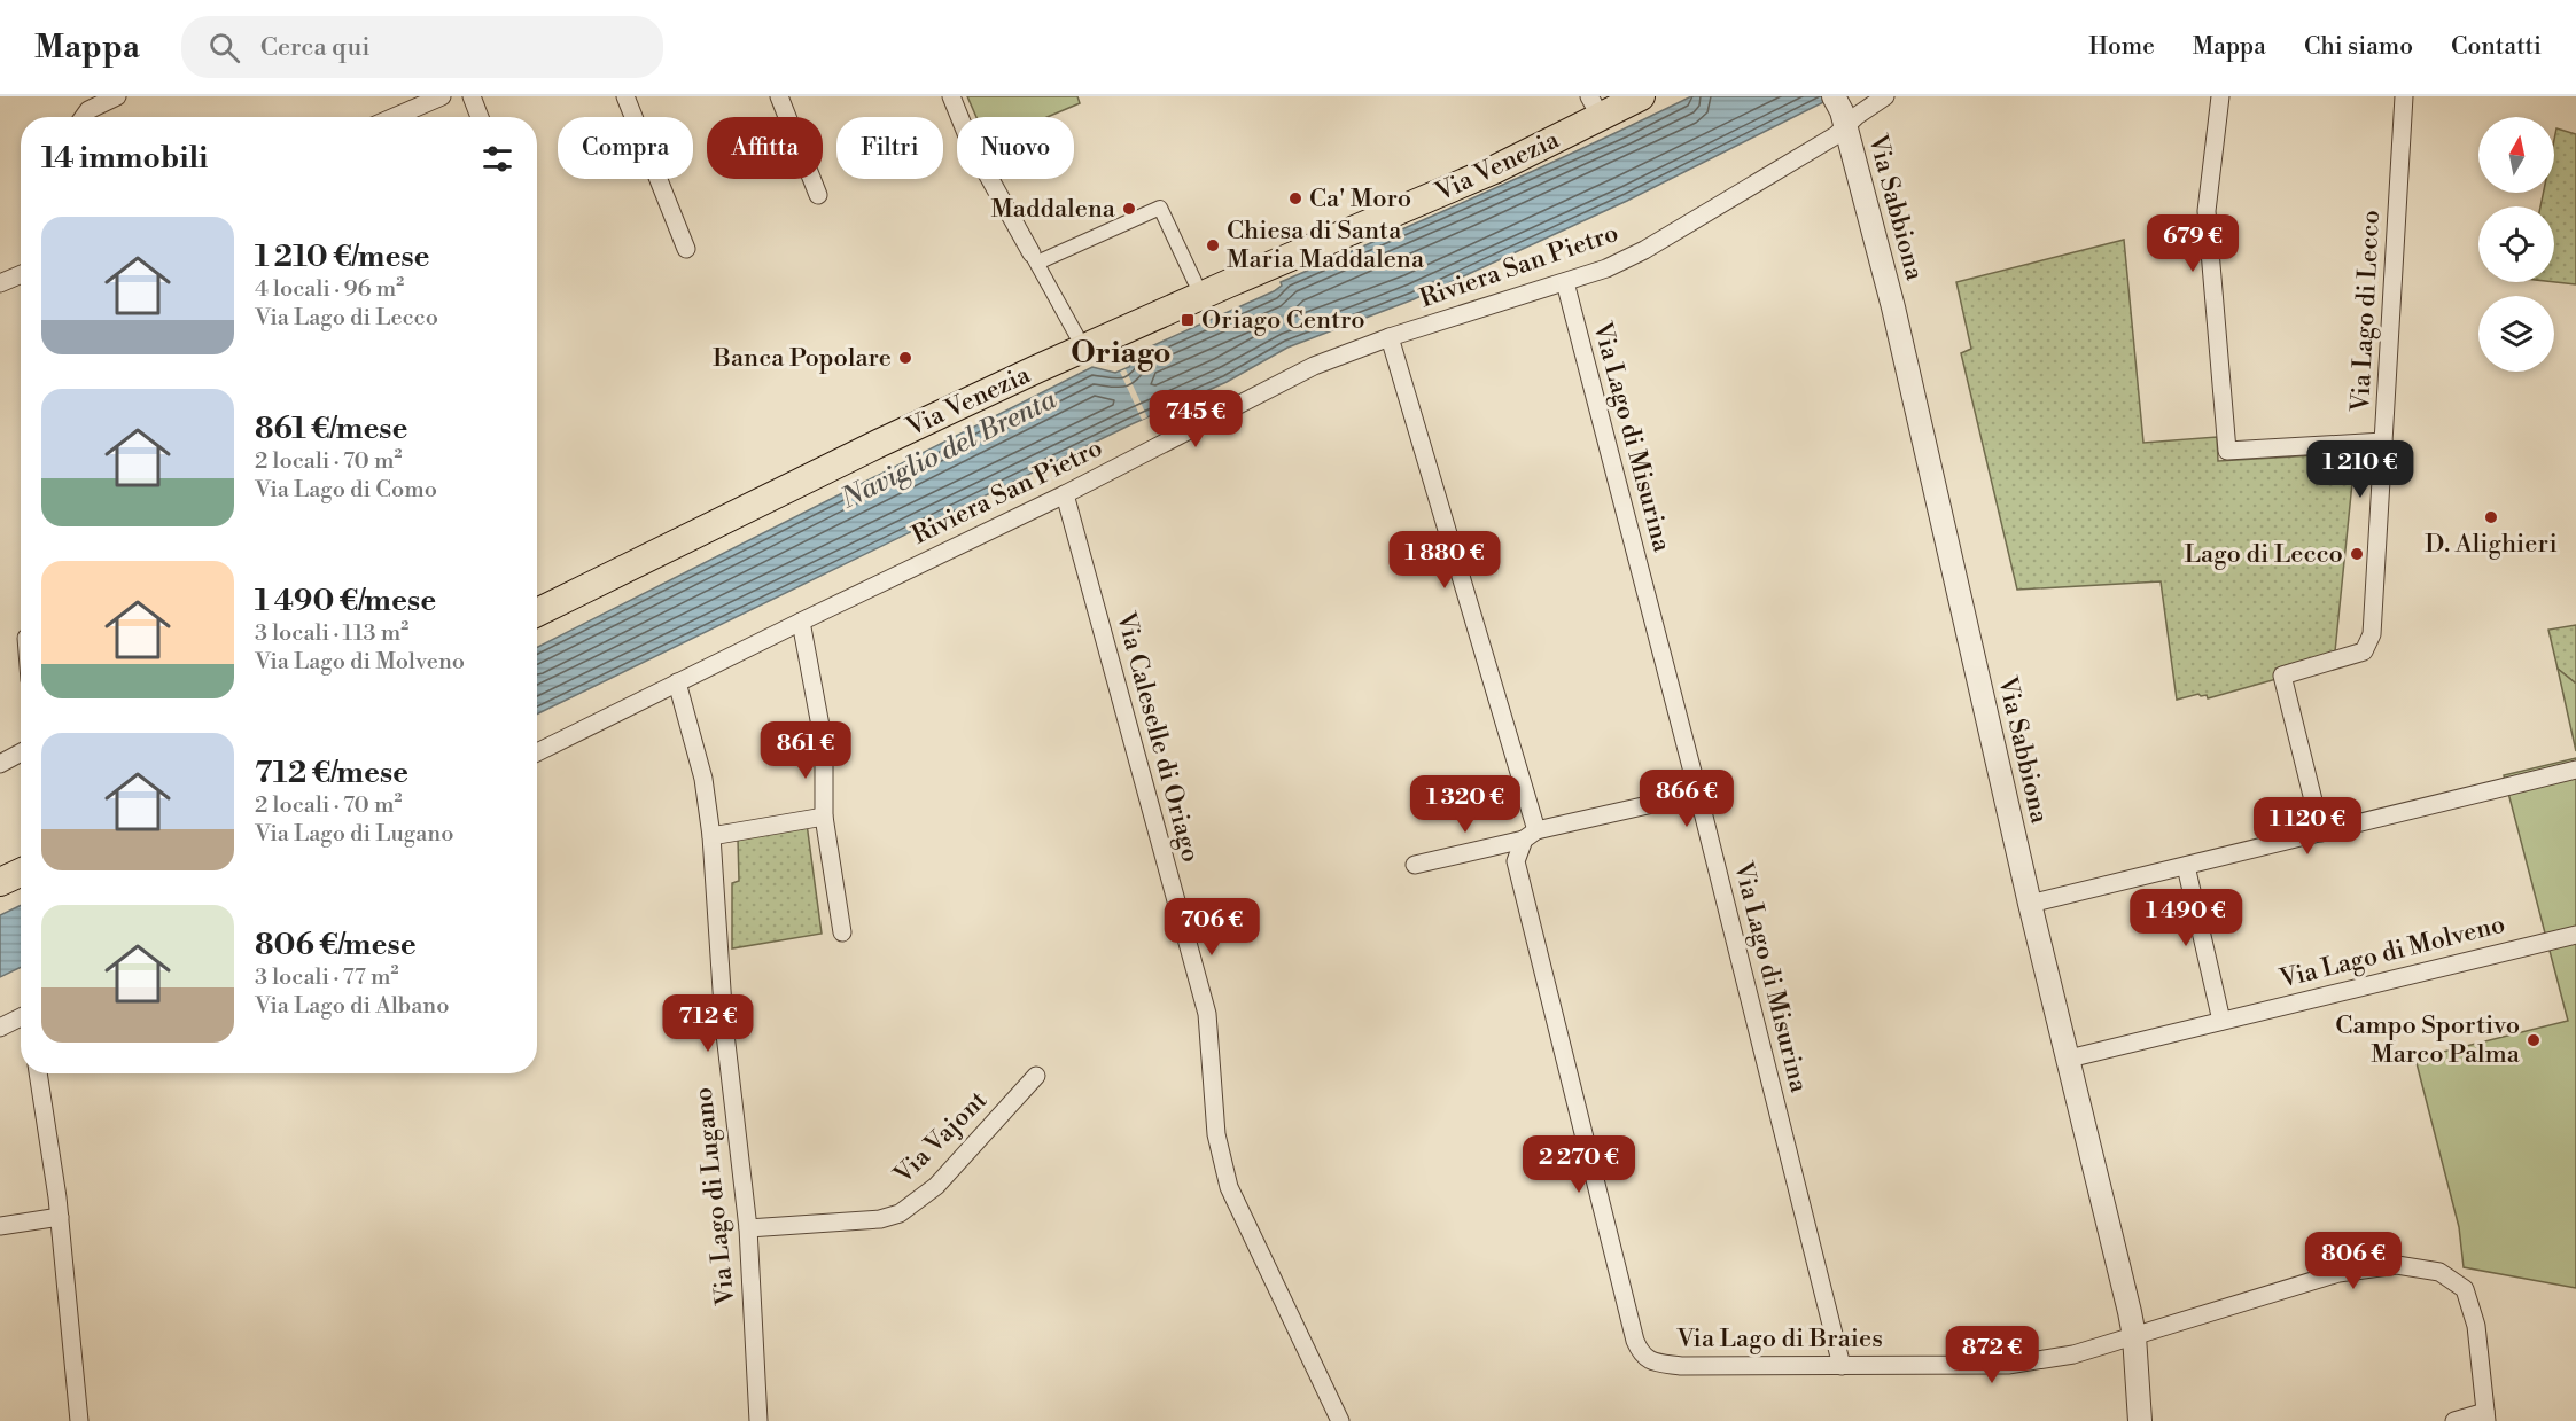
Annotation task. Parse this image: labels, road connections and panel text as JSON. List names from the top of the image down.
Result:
{
  "streets": {
    "main road": ["Via Venezia"],
    "street": [
      "Via Sabbiona",
      "Riviera San Pietro",
      "Via Lago di Lecco",
      "Via Lago di Misurina",
      "Via Caleselle di Oriago",
      "Via Lago di Molveno",
      "Via Vajont",
      "Via Lago di Lugano",
      "Via Lago di Braies"
    ]
  },
  "crossings": [
    ["Via Sabbiona", "Riviera San Pietro"],
    ["Via Sabbiona", "Via Lago di Molveno"],
    ["Via Sabbiona", "Via Lago di Braies"],
    ["Riviera San Pietro", "Via Lago di Misurina"],
    ["Riviera San Pietro", "Via Caleselle di Oriago"],
    ["Riviera San Pietro", "Via Lago di Lugano"],
    ["Via Lago di Misurina", "Via Lago di Braies"],
    ["Via Vajont", "Via Lago di Lugano"]
  ],
  "districts": ["Oriago"],
  "water": ["Naviglio del Brenta"],
  "places": {
    "other": [
      "Ca' Moro",
      "Maddalena",
      "Chiesa di Santa Maria Maddalena",
      "Banca Popolare",
      "D. Alighieri",
      "Lago di Lecco",
      "Campo Sportivo Marco Palma"
    ],
    "transit": ["Oriago Centro"]
  },
  "north": "top",
  "page": {
    "header": "Mappa",
    "search": "Cerca qui",
    "nav": [
      "Home",
      "Mappa",
      "Chi siamo",
      "Contatti"
    ],
    "chip": [
      "Compra",
      "Affitta",
      "Filtri",
      "Nuovo"
    ],
    "heading": "14 immobili",
    "list": [
      {
        "name": "1 210 €/mese",
        "note": "4 locali · 96 m² · Via Lago di Lecco"
      },
      {
        "name": "861 €/mese",
        "note": "2 locali · 70 m² · Via Lago di Como"
      },
      {
        "name": "1 490 €/mese",
        "note": "3 locali · 113 m² · Via Lago di Molveno"
      },
      {
        "name": "712 €/mese",
        "note": "2 locali · 70 m² · Via Lago di Lugano"
      },
      {
        "name": "806 €/mese",
        "note": "3 locali · 77 m² · Via Lago di Albano"
      }
    ],
    "price": [
      "679 €",
      "745 €",
      "1 210 €",
      "1 880 €",
      "861 €",
      "866 €",
      "1 320 €",
      "1 120 €",
      "1 490 €",
      "706 €",
      "712 €",
      "2 270 €",
      "806 €",
      "872 €"
    ]
  }
}
